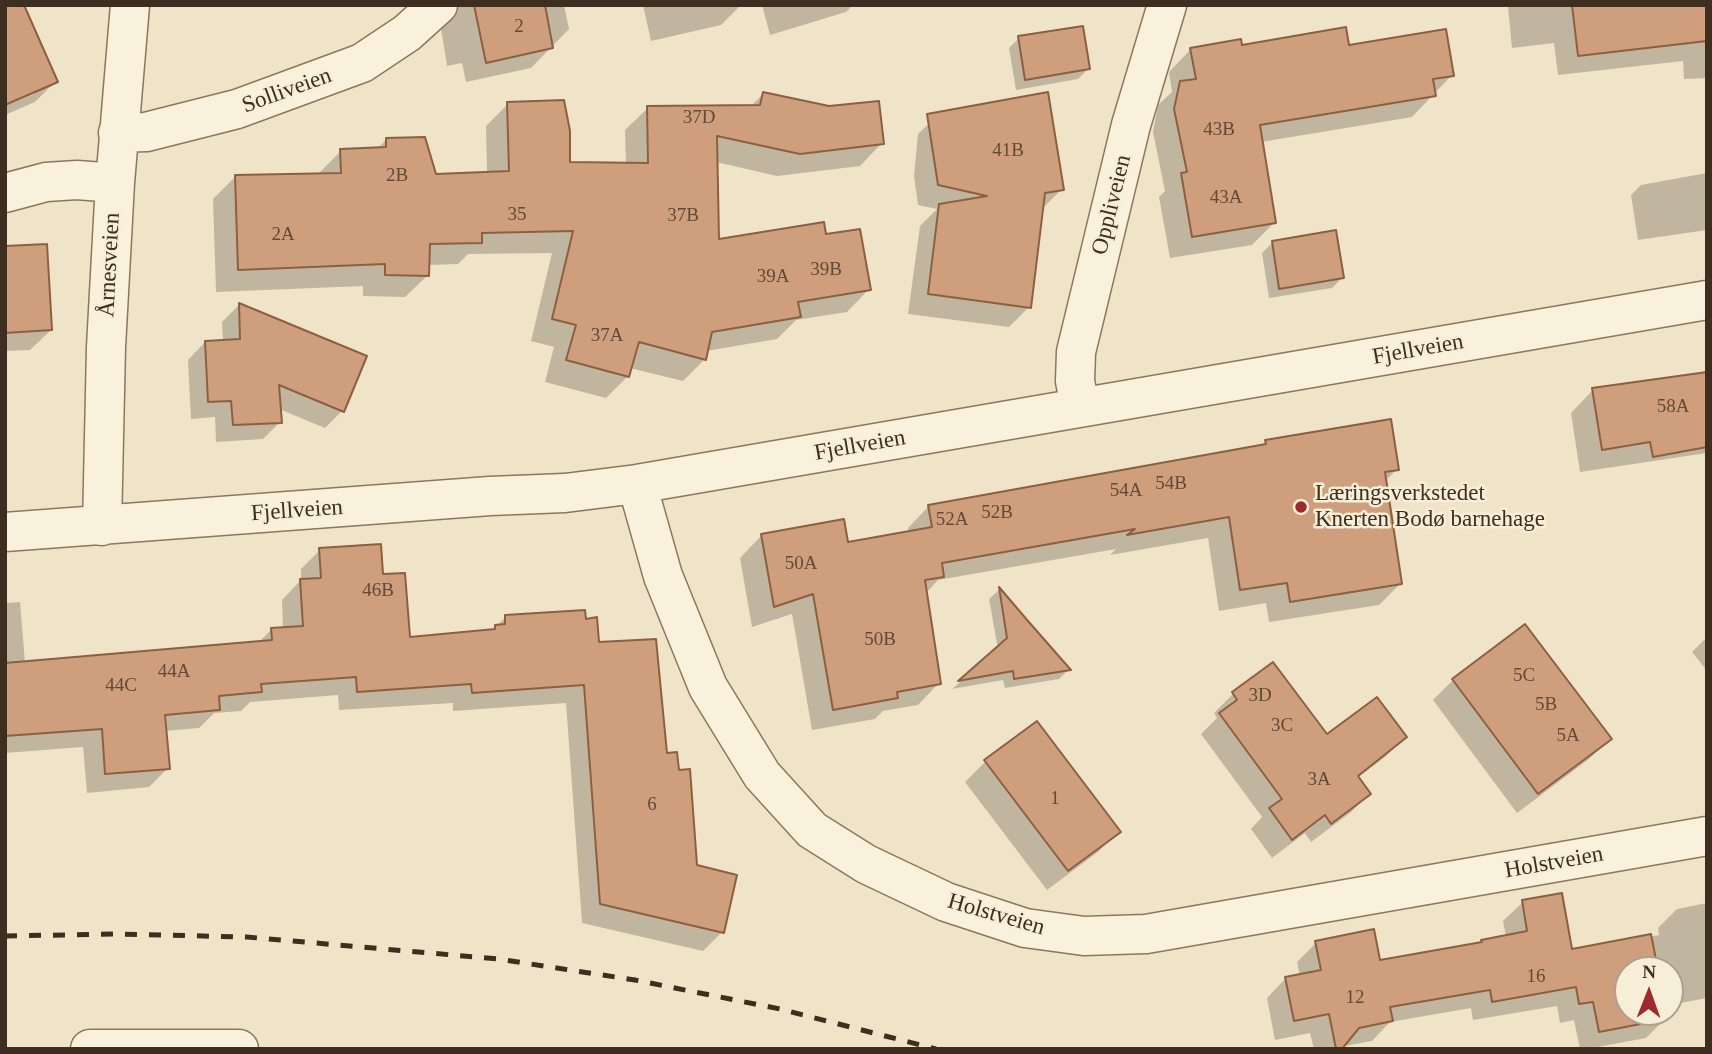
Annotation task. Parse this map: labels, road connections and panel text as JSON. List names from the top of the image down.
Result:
{
  "streets": {
    "street": [
      "Solliveien",
      "Oppliveien",
      "Årnesveien",
      "Fjellveien",
      "Holstveien"
    ]
  },
  "crossings": [
    ["Solliveien", "Årnesveien"],
    ["Oppliveien", "Fjellveien"],
    ["Årnesveien", "Fjellveien"],
    ["Fjellveien", "Holstveien"]
  ],
  "places": ["Læringsverkstedet Knerten Bodø barnehage"],
  "house_numbers": [
    "2",
    "37D",
    "43B",
    "41B",
    "2B",
    "43A",
    "35",
    "37B",
    "2A",
    "39B",
    "39A",
    "37A",
    "58A",
    "54B",
    "54A",
    "52B",
    "52A",
    "50A",
    "46B",
    "50B",
    "44A",
    "5C",
    "44C",
    "3D",
    "5B",
    "3C",
    "5A",
    "3A",
    "1",
    "6",
    "16",
    "12"
  ],
  "north": "top"
}
